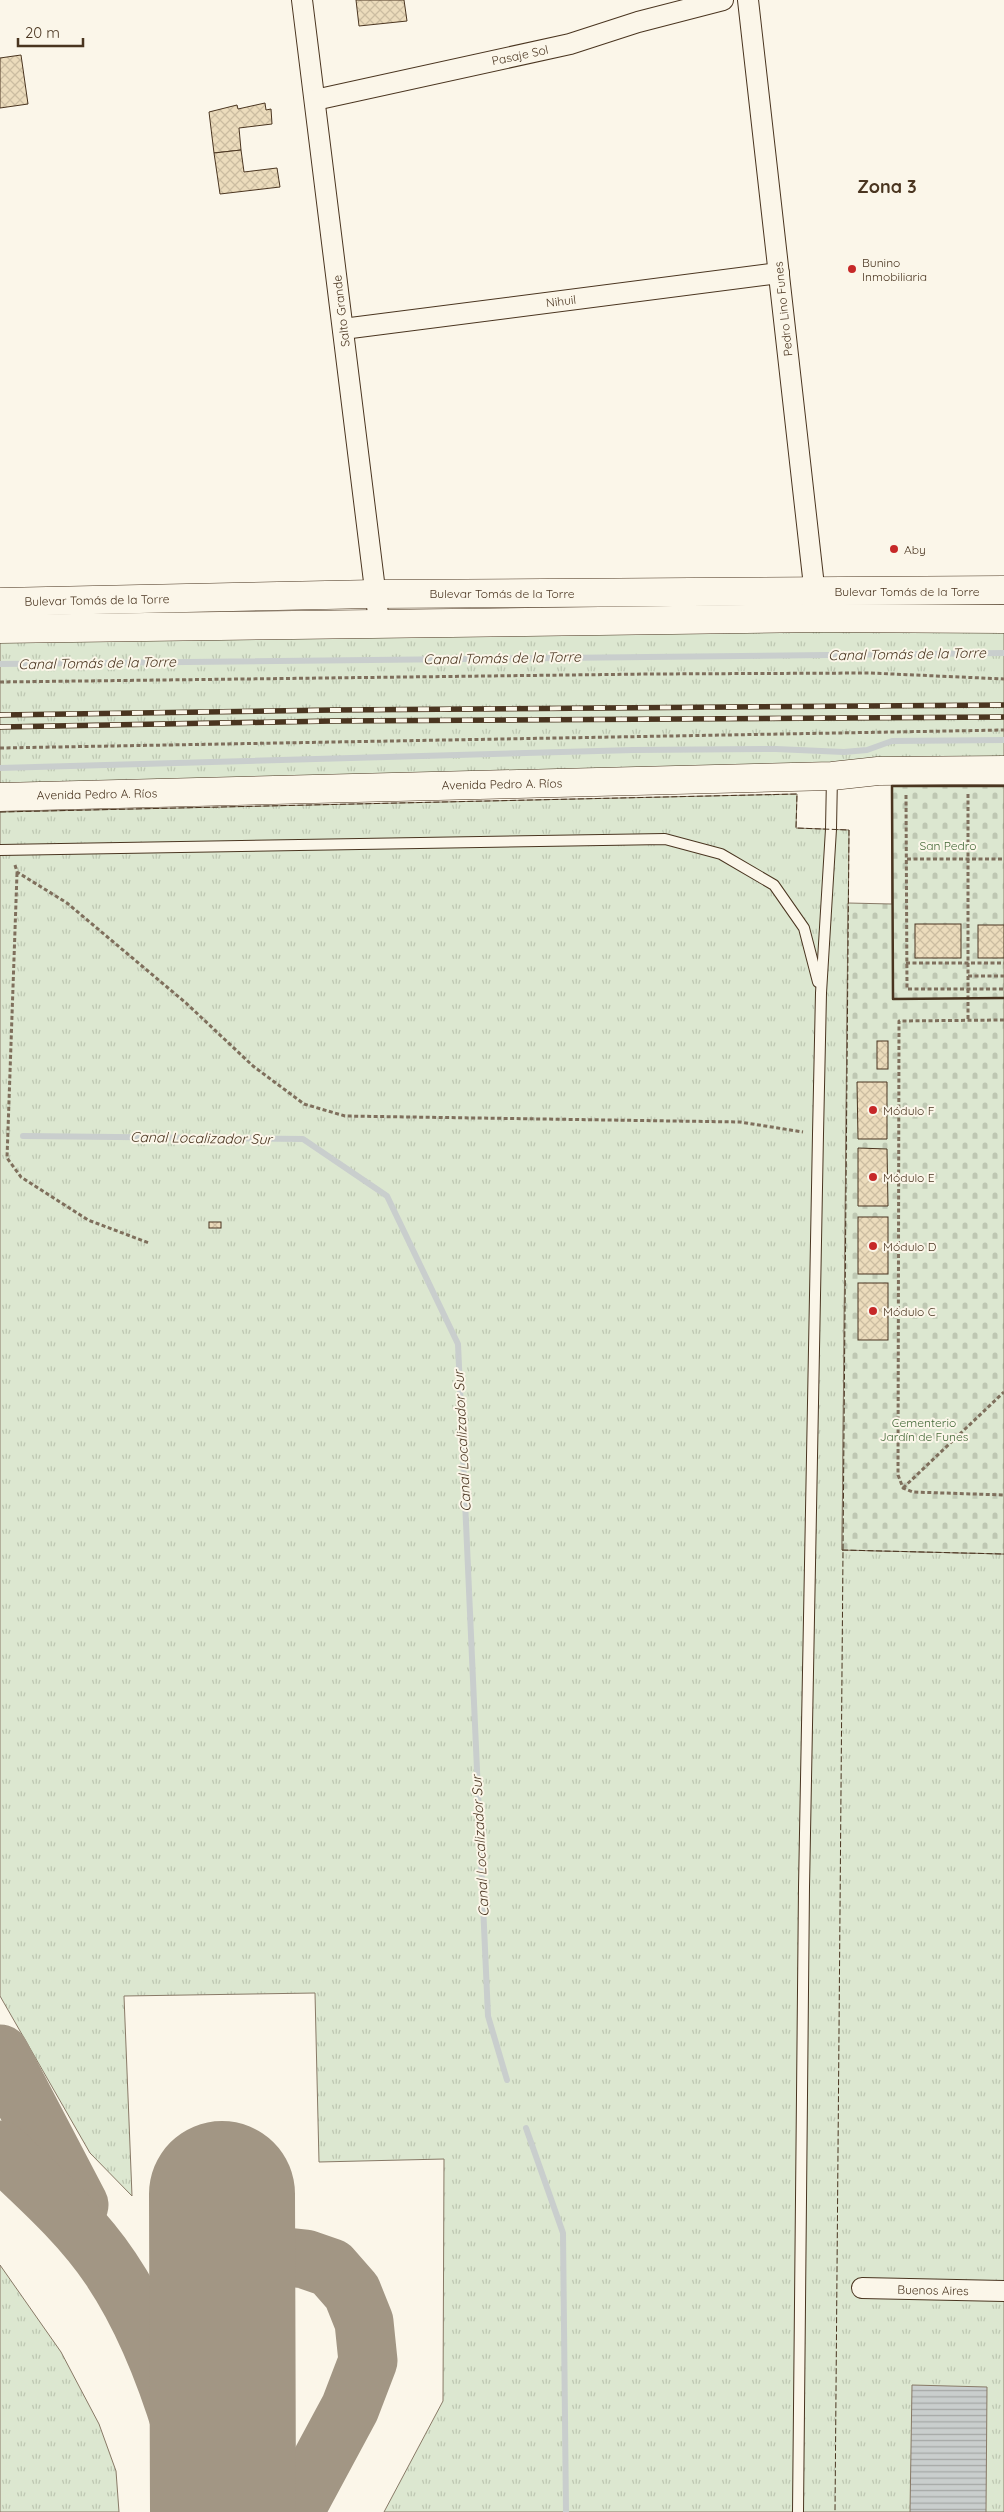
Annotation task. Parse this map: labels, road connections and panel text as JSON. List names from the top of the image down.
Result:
{
  "streets": {
    "street": [
      "Pasaje Sol",
      "Nihuil",
      "Pedro Lino Funes",
      "Salto Grande",
      "Bulevar Tomás de la Torre",
      "Avenida Pedro A. Ríos",
      "Buenos Aires"
    ]
  },
  "crossings": [
    ["Pasaje Sol", "Salto Grande"],
    ["Nihuil", "Pedro Lino Funes"],
    ["Nihuil", "Salto Grande"],
    ["Pedro Lino Funes", "Bulevar Tomás de la Torre"],
    ["Salto Grande", "Bulevar Tomás de la Torre"]
  ],
  "districts": ["Zona 3"],
  "water": ["Canal Tomás de la Torre", "Canal Localizador Sur"],
  "parks": ["San Pedro", "Cementerio Jardín de Funes"],
  "places": [
    "Bunino Inmobiliaria",
    "Aby",
    "Módulo F",
    "Módulo E",
    "Módulo D",
    "Módulo C"
  ],
  "scale_bar": "20 m"
}
